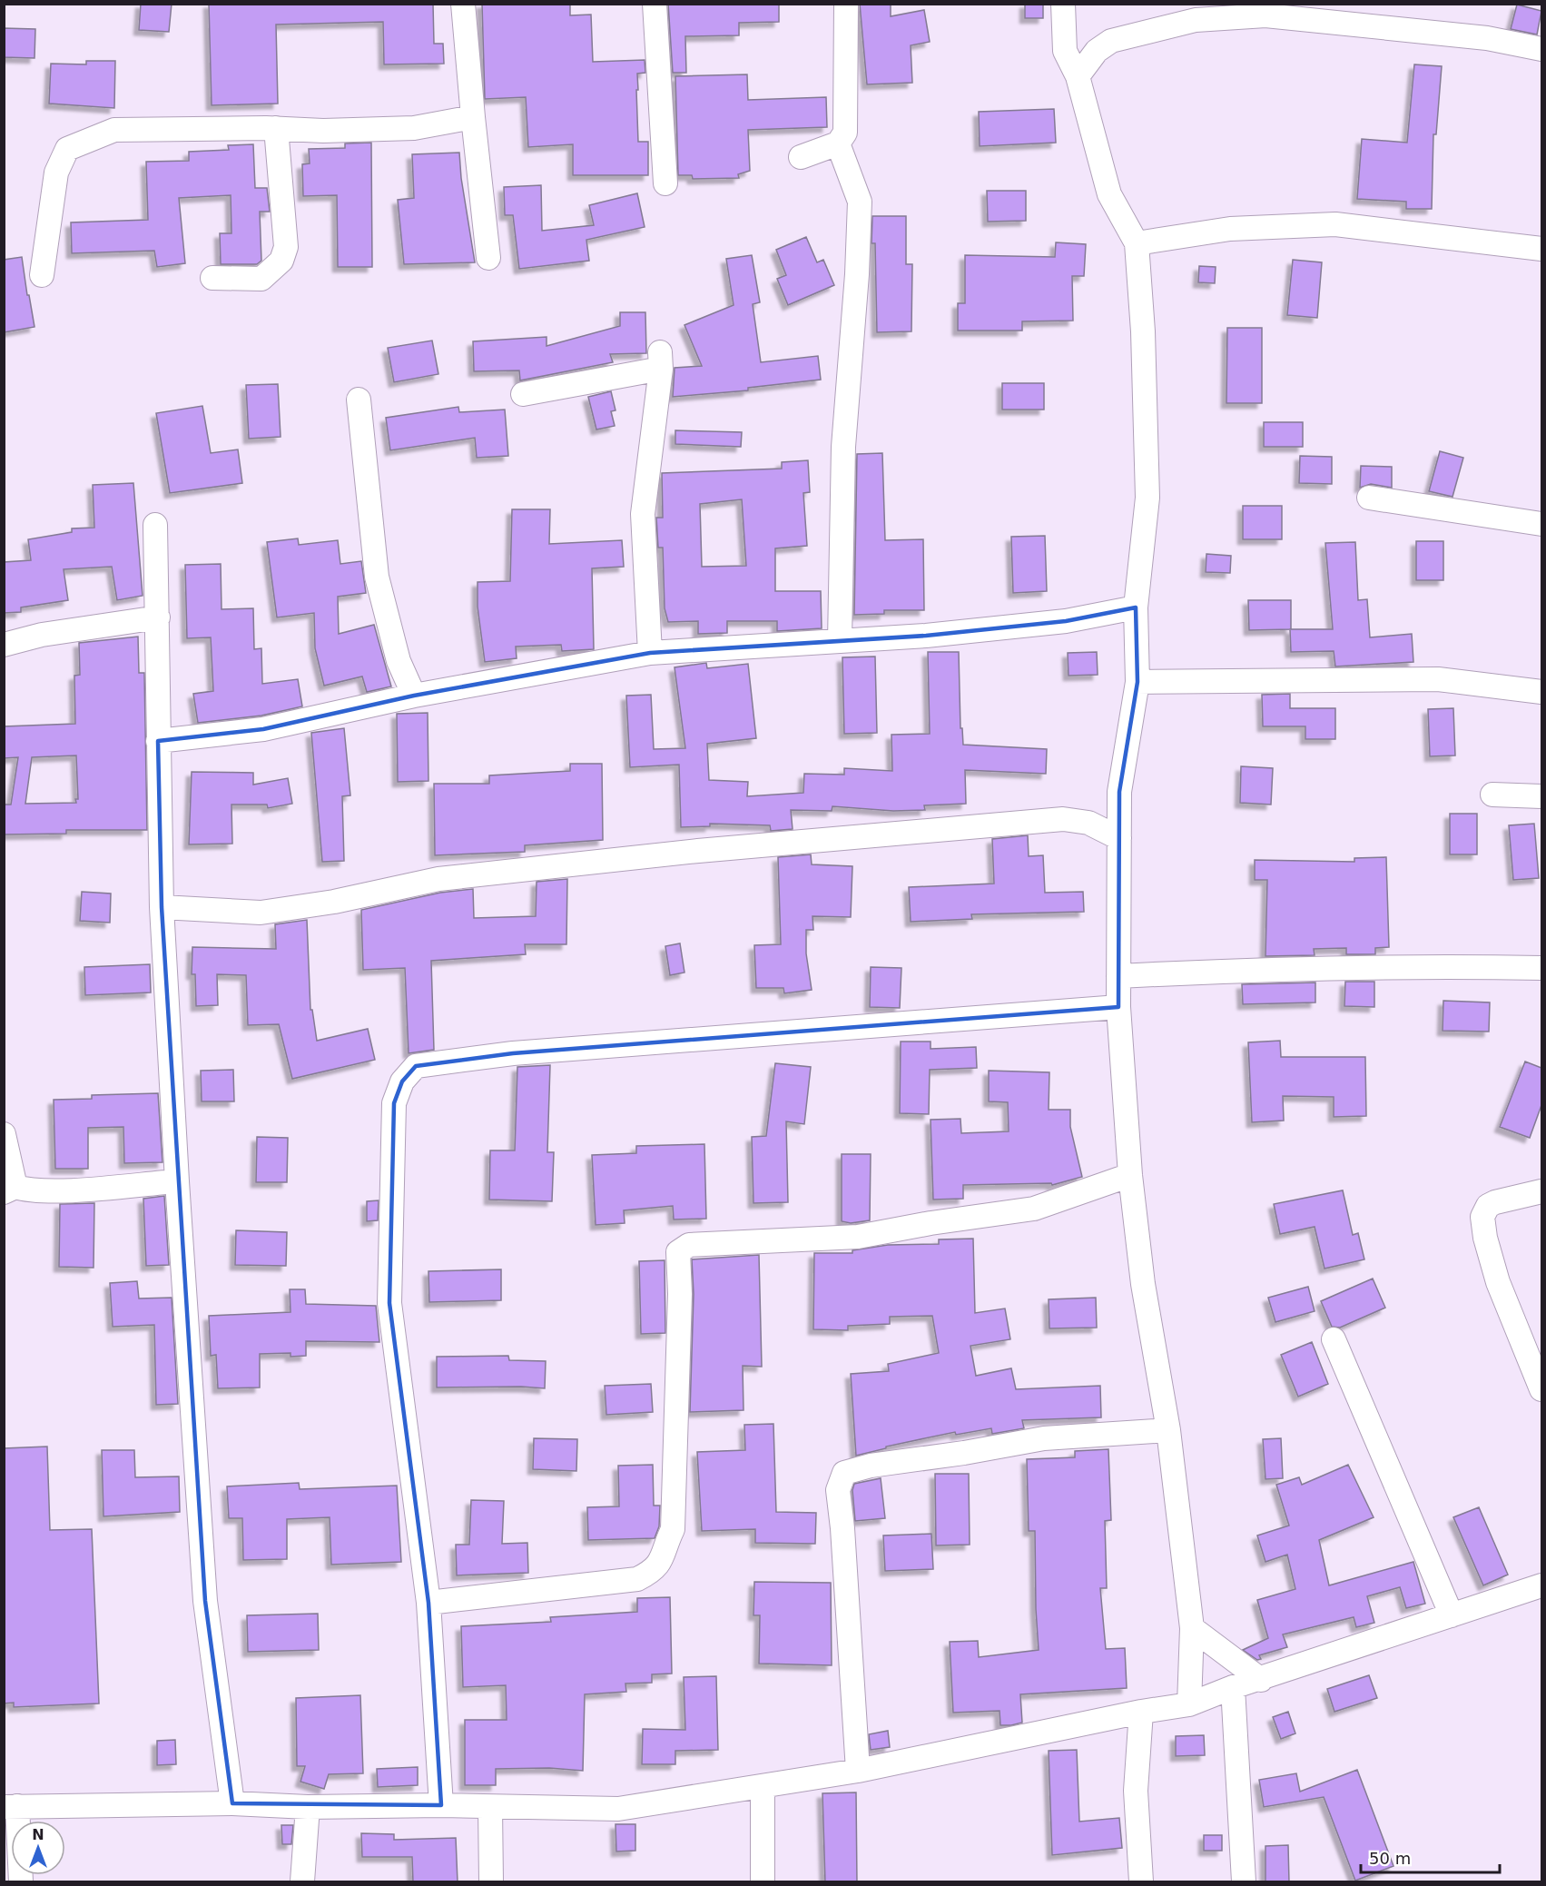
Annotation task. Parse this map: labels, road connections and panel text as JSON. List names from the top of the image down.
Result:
{
  "scale_bar": "50 m",
  "north": "top"
}
